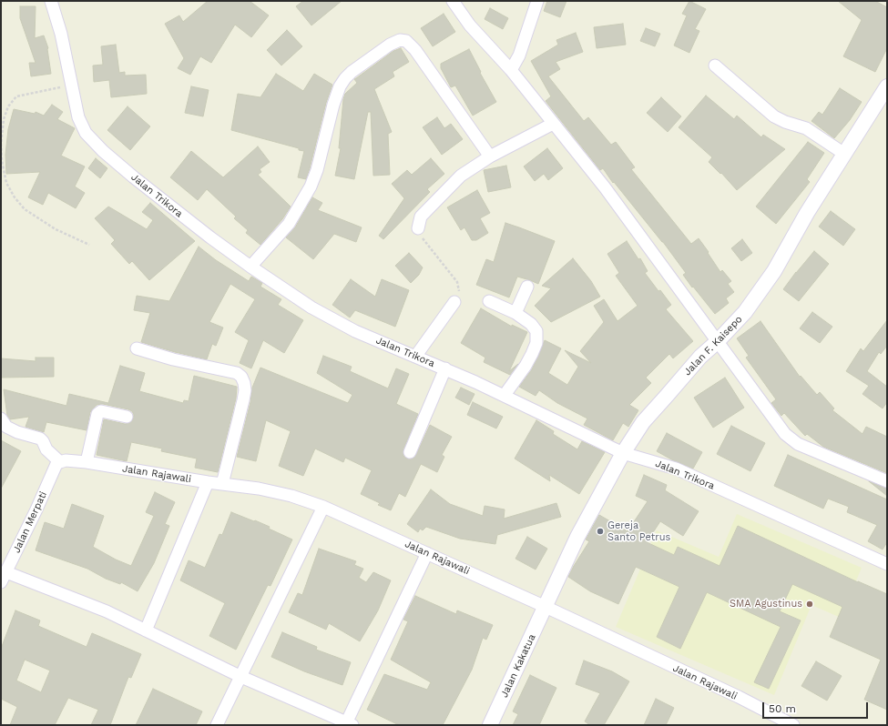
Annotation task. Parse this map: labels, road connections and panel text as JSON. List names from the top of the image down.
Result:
{
  "streets": {
    "street": [
      "Jalan Trikora",
      "Jalan F. Kaisepo",
      "Jalan Rajawali",
      "Jalan Merpati",
      "Jalan Kakatua"
    ]
  },
  "crossings": [
    ["Jalan Trikora", "Jalan F. Kaisepo"],
    ["Jalan F. Kaisepo", "Jalan Rajawali"],
    ["Jalan F. Kaisepo", "Jalan Kakatua"],
    ["Jalan Rajawali", "Jalan Merpati"],
    ["Jalan Rajawali", "Jalan Kakatua"]
  ],
  "places": ["Gereja Santo Petrus", "SMA Agustinus"],
  "scale_bar": "50 m"
}
